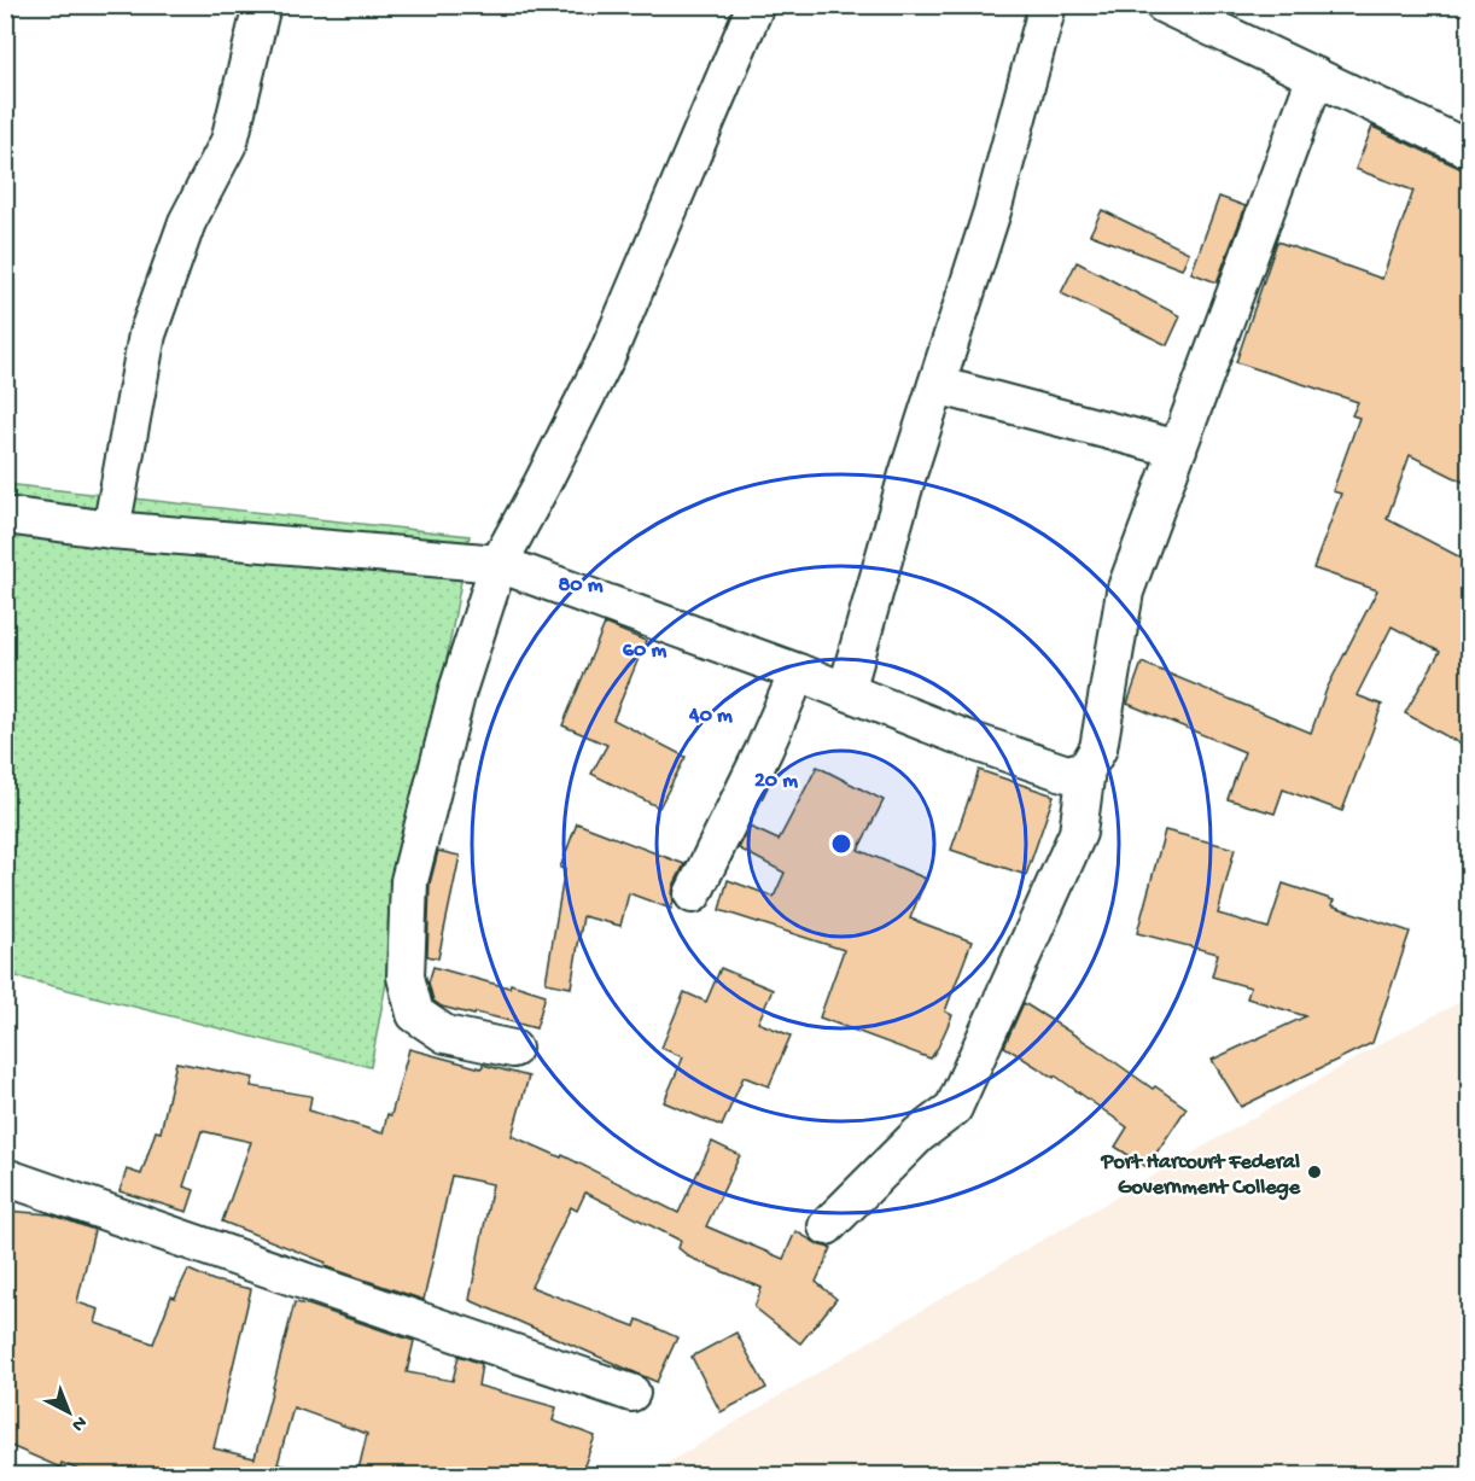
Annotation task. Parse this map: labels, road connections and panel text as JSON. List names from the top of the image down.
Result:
{
  "places": ["Port Harcourt Federal Government College"],
  "north": "bottom right",
  "rings": [
    "80 m",
    "60 m",
    "40 m",
    "20 m"
  ]
}
